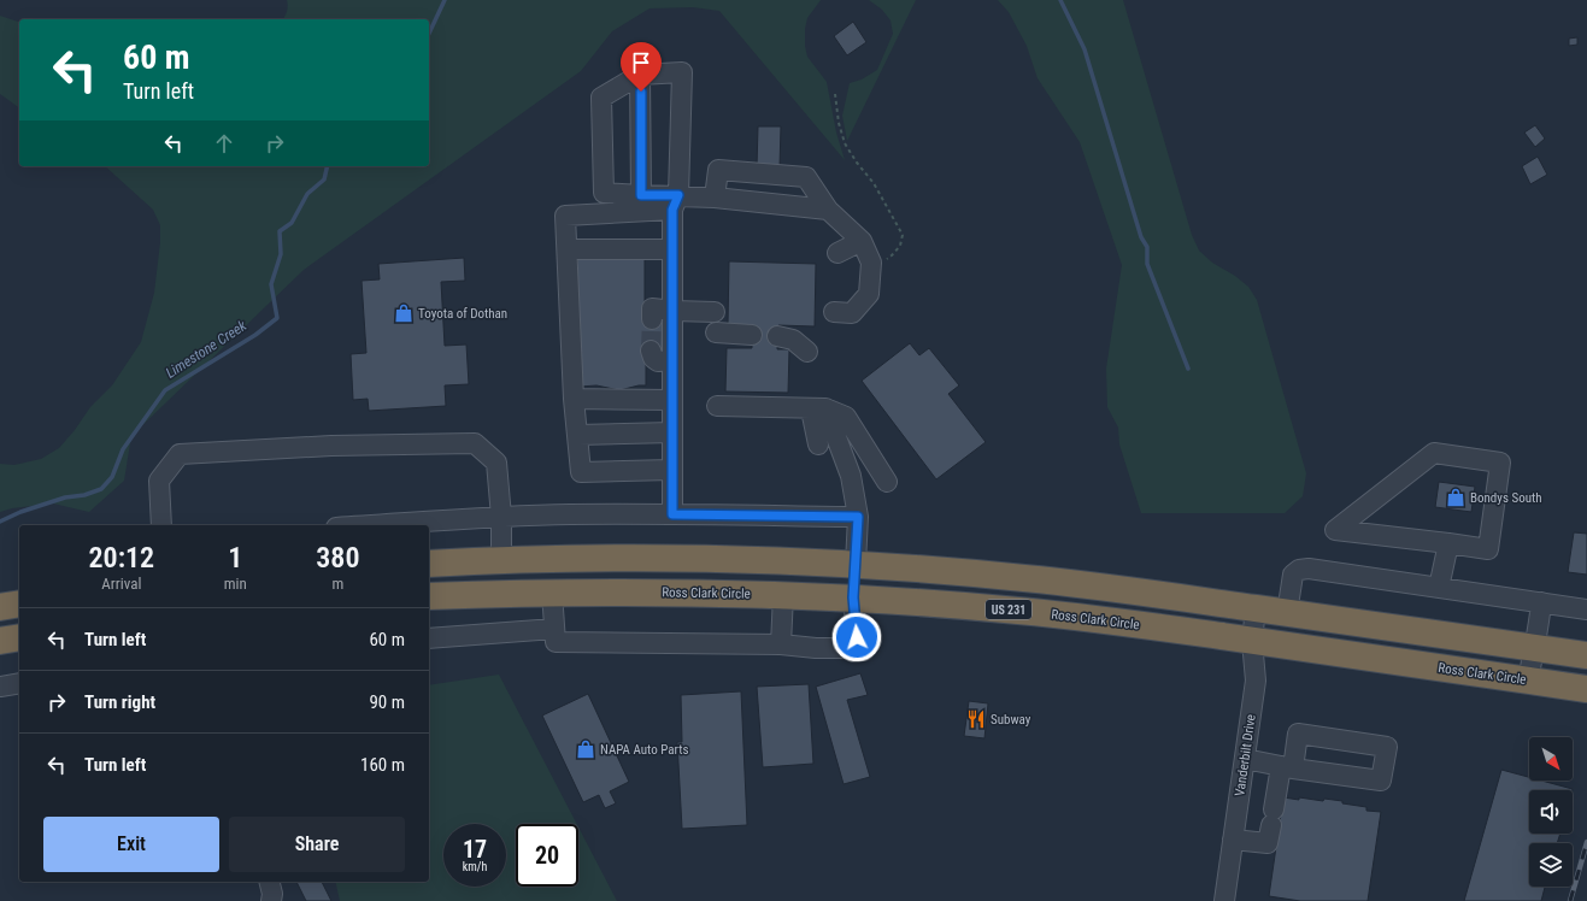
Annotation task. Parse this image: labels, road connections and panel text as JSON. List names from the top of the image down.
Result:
{
  "streets": {
    "highway": ["Ross Clark Circle", "US 231"],
    "street": ["Vanderbilt Drive"]
  },
  "crossings": [
    ["Ross Clark Circle", "Vanderbilt Drive"]
  ],
  "water": ["Limestone Creek"],
  "places": {
    "shop": ["Toyota of Dothan", "Bondys South", "NAPA Auto Parts"],
    "restaurant": ["Subway"]
  },
  "north": "bottom right",
  "page": {
    "turn": ["60 m", "Turn left"],
    "eta": [
      "20:12",
      "Arrival",
      "1",
      "min",
      "380",
      "m"
    ],
    "list": [
      {
        "name": "Turn left",
        "value": "60 m"
      },
      {
        "name": "Turn right",
        "value": "90 m"
      },
      {
        "name": "Turn left",
        "value": "160 m"
      }
    ],
    "buttons": ["Exit", "Share"],
    "speed": "17 km/h",
    "limit": "20"
  }
}
